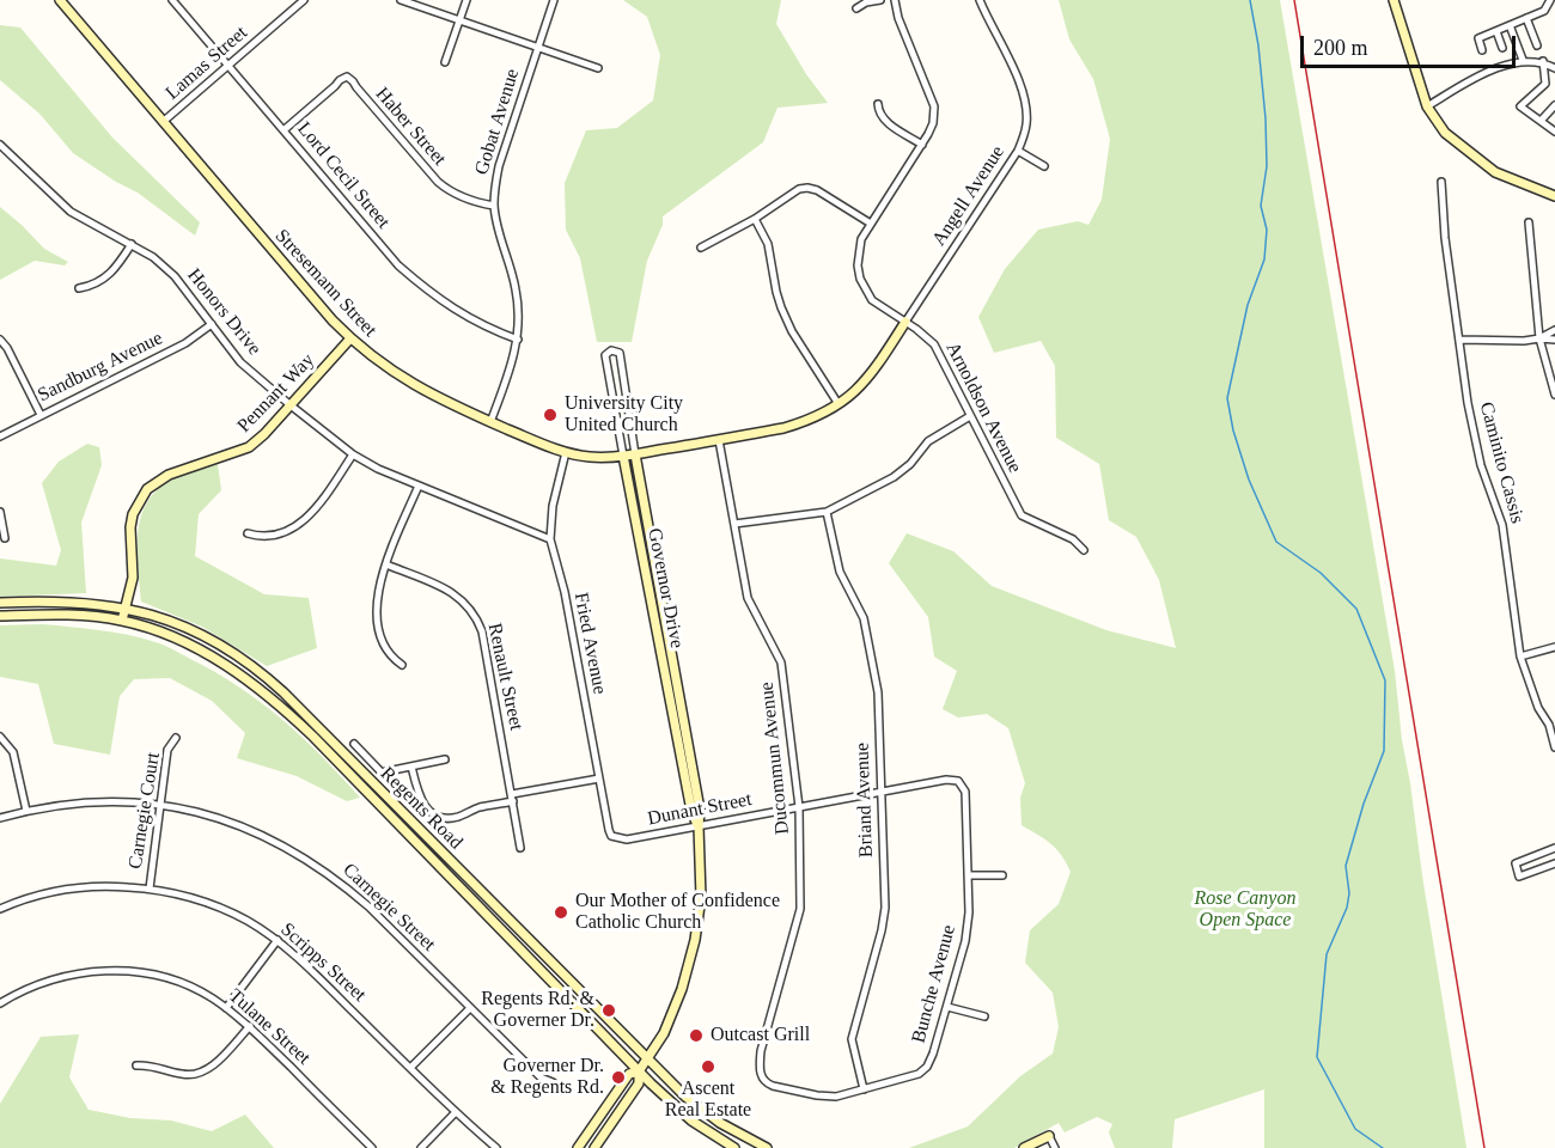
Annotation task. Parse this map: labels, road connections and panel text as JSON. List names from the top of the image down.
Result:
{
  "streets": {
    "street": [
      "Lamas Street",
      "Gobat Avenue",
      "Haber Street",
      "Lord Cecil Street",
      "Angell Avenue",
      "Stresemann Street",
      "Honors Drive",
      "Sandburg Avenue",
      "Pennant Way",
      "Arnoldson Avenue",
      "Caminito Cassis",
      "Governor Drive",
      "Fried Avenue",
      "Renault Street",
      "Ducommun Avenue",
      "Briand Avenue",
      "Regents Road",
      "Dunant Street",
      "Carnegie Court",
      "Carnegie Street",
      "Scripps Street",
      "Bunche Avenue",
      "Tulane Street"
    ]
  },
  "crossings": [
    ["Lamas Street", "Lord Cecil Street"],
    ["Lamas Street", "Stresemann Street"],
    ["Gobat Avenue", "Haber Street"],
    ["Gobat Avenue", "Lord Cecil Street"],
    ["Gobat Avenue", "Stresemann Street"],
    ["Haber Street", "Lord Cecil Street"],
    ["Angell Avenue", "Stresemann Street"],
    ["Angell Avenue", "Arnoldson Avenue"],
    ["Stresemann Street", "Pennant Way"],
    ["Stresemann Street", "Arnoldson Avenue"],
    ["Stresemann Street", "Governor Drive"],
    ["Stresemann Street", "Fried Avenue"],
    ["Stresemann Street", "Ducommun Avenue"],
    ["Honors Drive", "Sandburg Avenue"],
    ["Honors Drive", "Pennant Way"],
    ["Honors Drive", "Fried Avenue"],
    ["Pennant Way", "Regents Road"],
    ["Governor Drive", "Regents Road"],
    ["Governor Drive", "Dunant Street"],
    ["Fried Avenue", "Dunant Street"],
    ["Ducommun Avenue", "Briand Avenue"],
    ["Ducommun Avenue", "Dunant Street"],
    ["Ducommun Avenue", "Bunche Avenue"],
    ["Briand Avenue", "Dunant Street"],
    ["Briand Avenue", "Bunche Avenue"],
    ["Dunant Street", "Bunche Avenue"],
    ["Carnegie Court", "Carnegie Street"],
    ["Carnegie Court", "Scripps Street"]
  ],
  "parks": ["Rose Canyon Open Space"],
  "places": [
    "University City United Church",
    "Our Mother of Confidence Catholic Church",
    "Regents Rd. & Governer Dr.",
    "Outcast Grill",
    "Ascent Real Estate",
    "Governer Dr. & Regents Rd."
  ],
  "scale_bar": "200 m"
}
